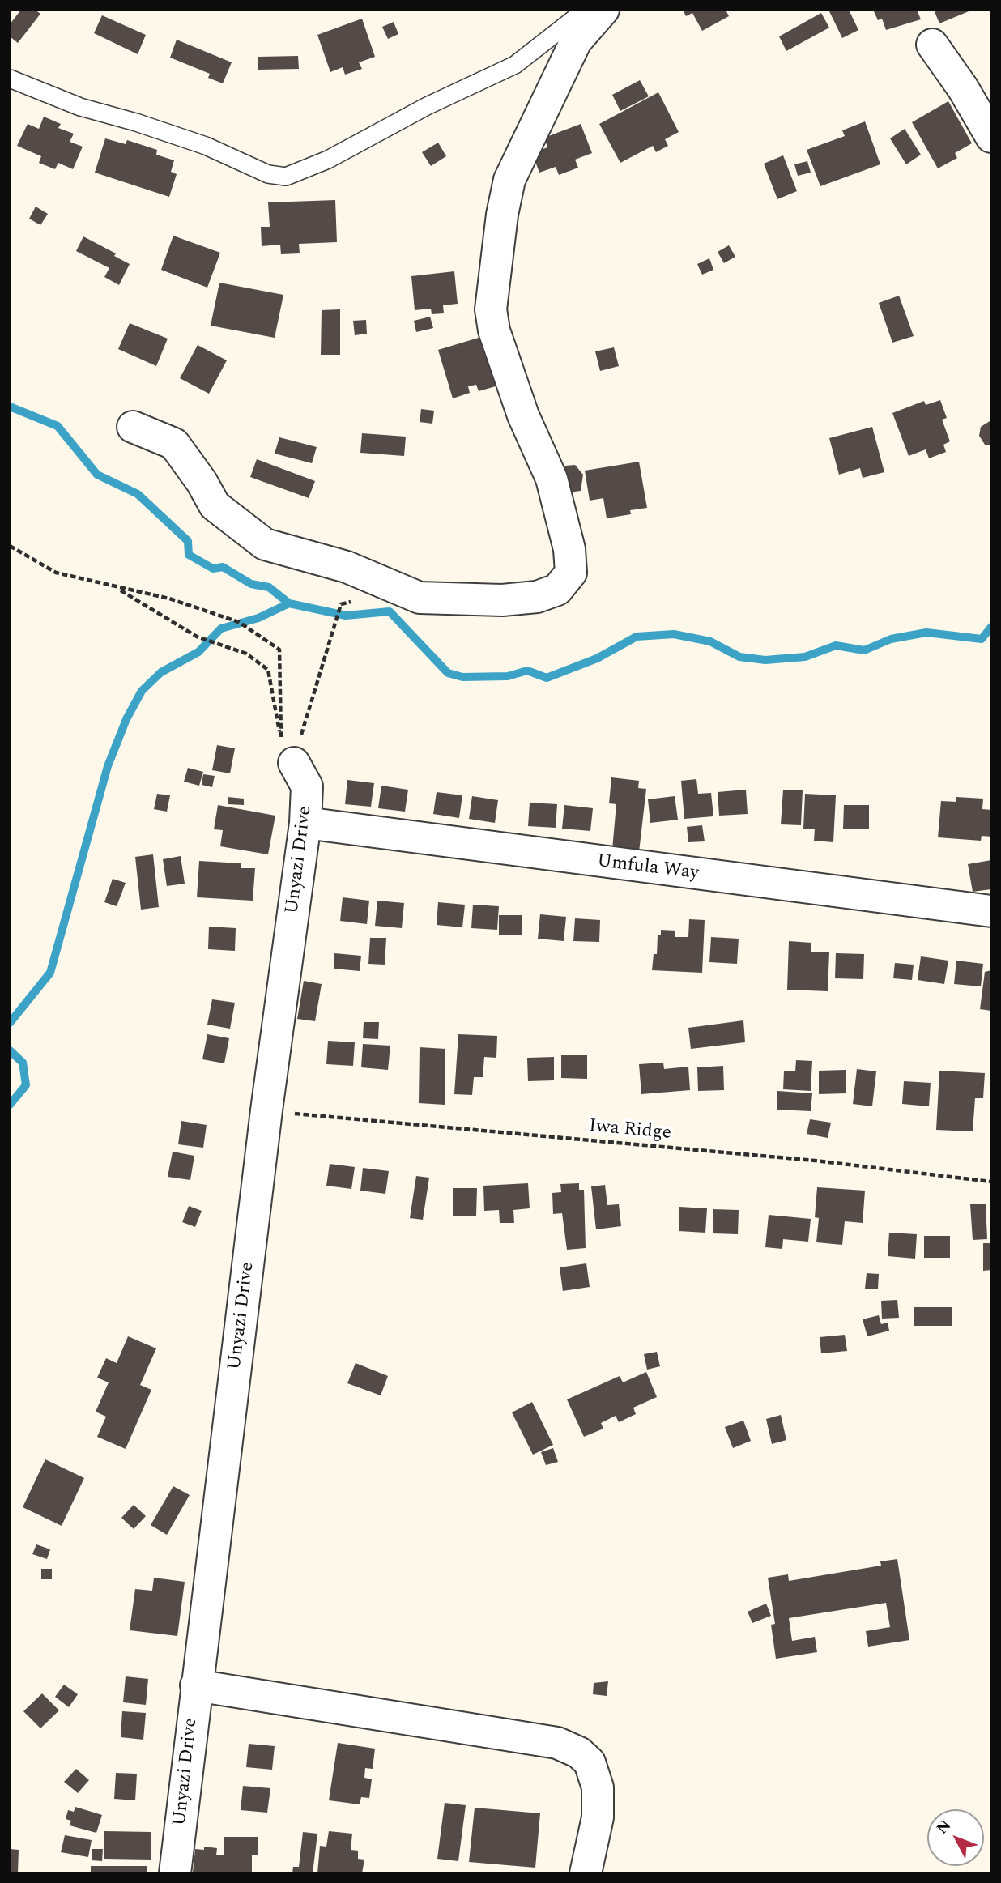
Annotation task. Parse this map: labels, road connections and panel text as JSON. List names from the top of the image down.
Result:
{
  "streets": {
    "street": ["Unyazi Drive", "Umfula Way"],
    "path": ["Iwa Ridge"]
  },
  "crossings": [
    ["Unyazi Drive", "Umfula Way"],
    ["Unyazi Drive", "Iwa Ridge"]
  ],
  "north": "top left"
}
